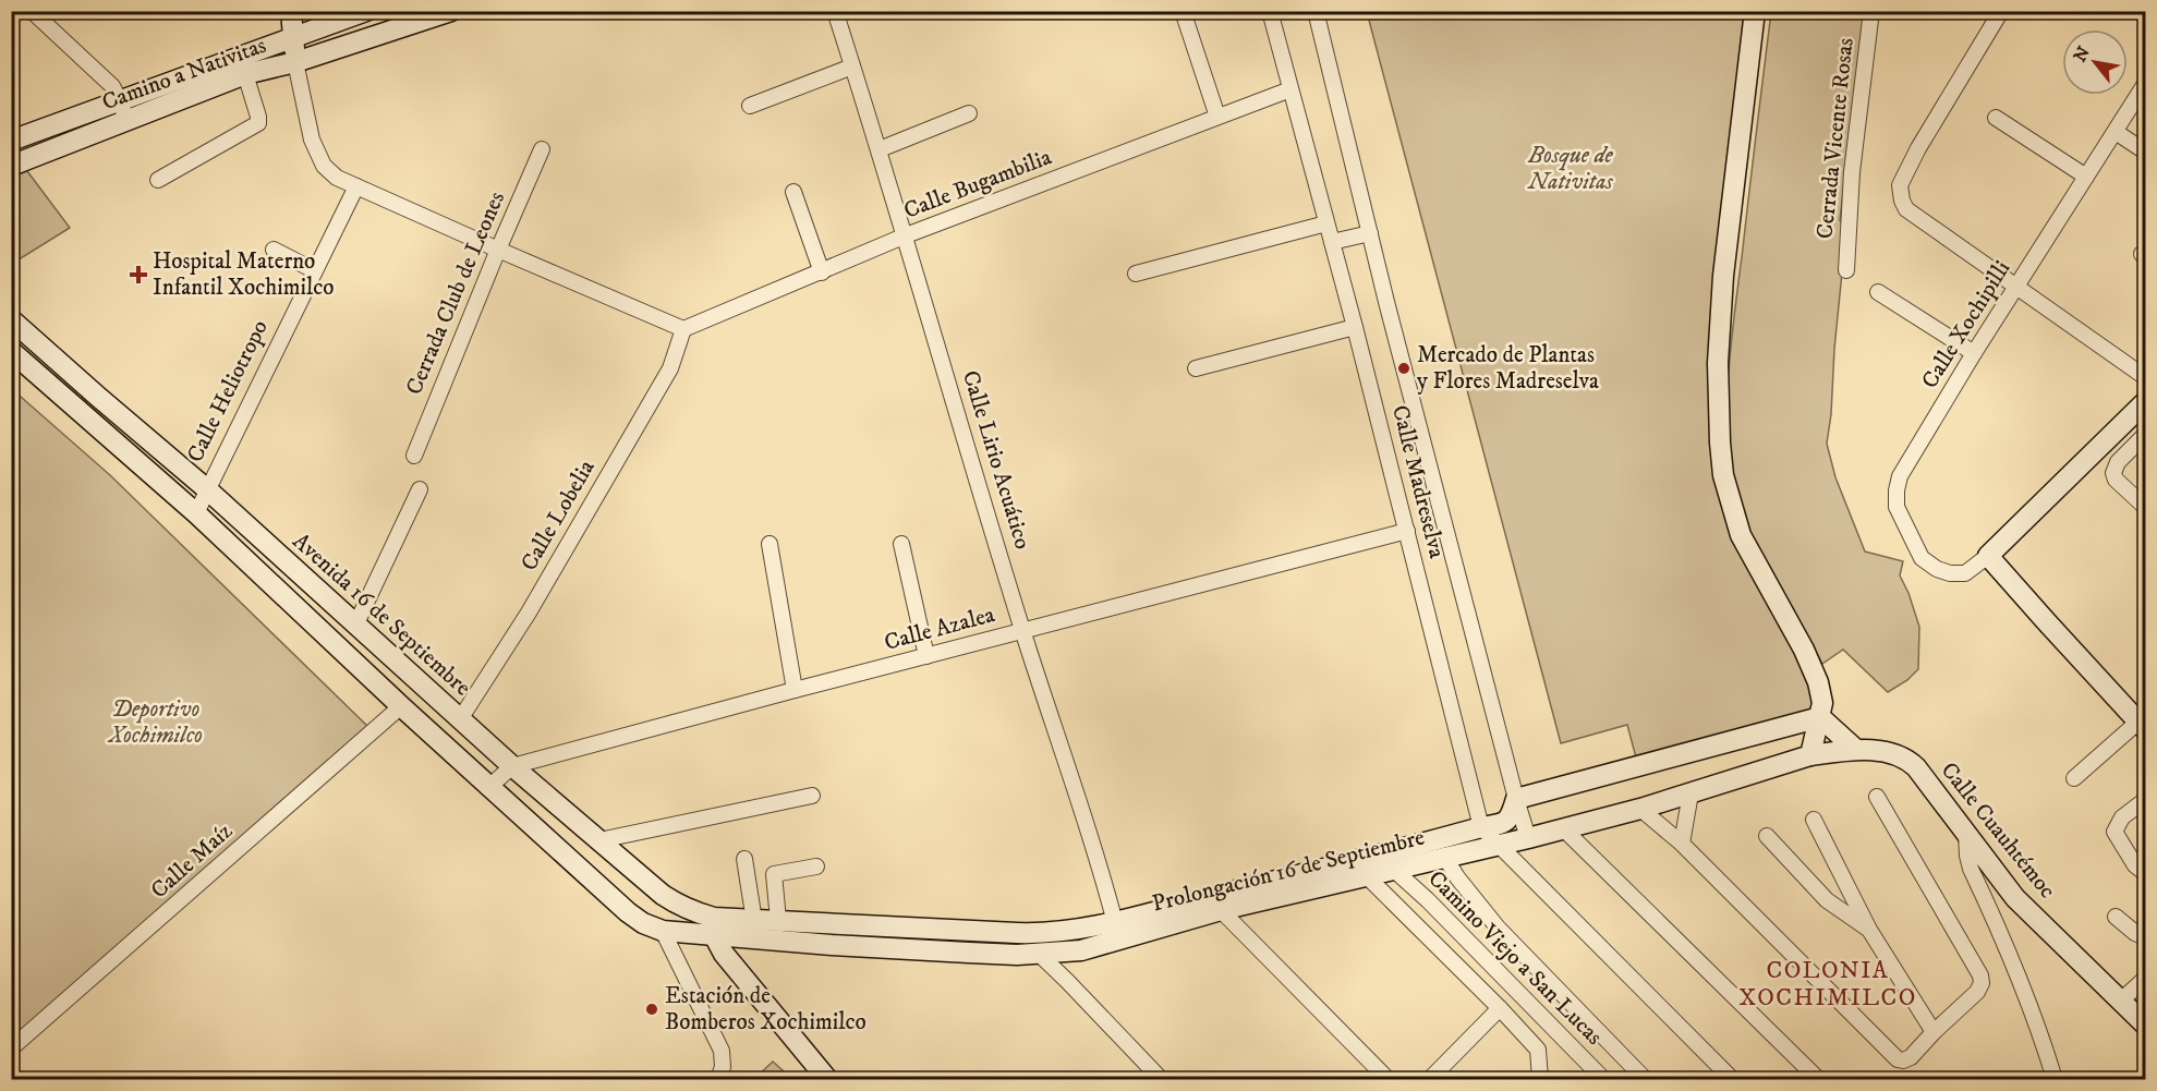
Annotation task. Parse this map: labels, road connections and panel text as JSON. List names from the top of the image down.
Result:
{
  "streets": {
    "main road": [
      "Camino a Nativitas",
      "Avenida 16 de Septiembre",
      "Calle Cuauhtémoc",
      "Prolongación 16 de Septiembre"
    ],
    "street": [
      "Cerrada Vicente Rosas",
      "Calle Bugambilia",
      "Cerrada Club de Leones",
      "Calle Xochipilli",
      "Calle Heliotropo",
      "Calle Lirio Acuático",
      "Calle Madreselva",
      "Calle Lobelia",
      "Calle Azalea",
      "Calle Maíz",
      "Camino Viejo a San Lucas"
    ]
  },
  "crossings": [
    ["Calle Bugambilia", "Calle Lirio Acuático"],
    ["Calle Bugambilia", "Calle Madreselva"],
    ["Calle Bugambilia", "Calle Lobelia"],
    ["Calle Heliotropo", "Avenida 16 de Septiembre"],
    ["Calle Lirio Acuático", "Calle Azalea"],
    ["Calle Lirio Acuático", "Prolongación 16 de Septiembre"],
    ["Calle Madreselva", "Calle Azalea"],
    ["Calle Madreselva", "Prolongación 16 de Septiembre"],
    ["Calle Lobelia", "Avenida 16 de Septiembre"],
    ["Avenida 16 de Septiembre", "Calle Azalea"],
    ["Avenida 16 de Septiembre", "Prolongación 16 de Septiembre"],
    ["Calle Cuauhtémoc", "Prolongación 16 de Septiembre"],
    ["Prolongación 16 de Septiembre", "Camino Viejo a San Lucas"]
  ],
  "districts": ["COLONIA XOCHIMILCO"],
  "parks": ["Bosque de Nativitas", "Deportivo Xochimilco"],
  "places": {
    "health": ["Hospital Materno Infantil Xochimilco"],
    "other": ["Mercado de Plantas y Flores Madreselva", "Estación de Bomberos Xochimilco"]
  },
  "north": "top left"
}
